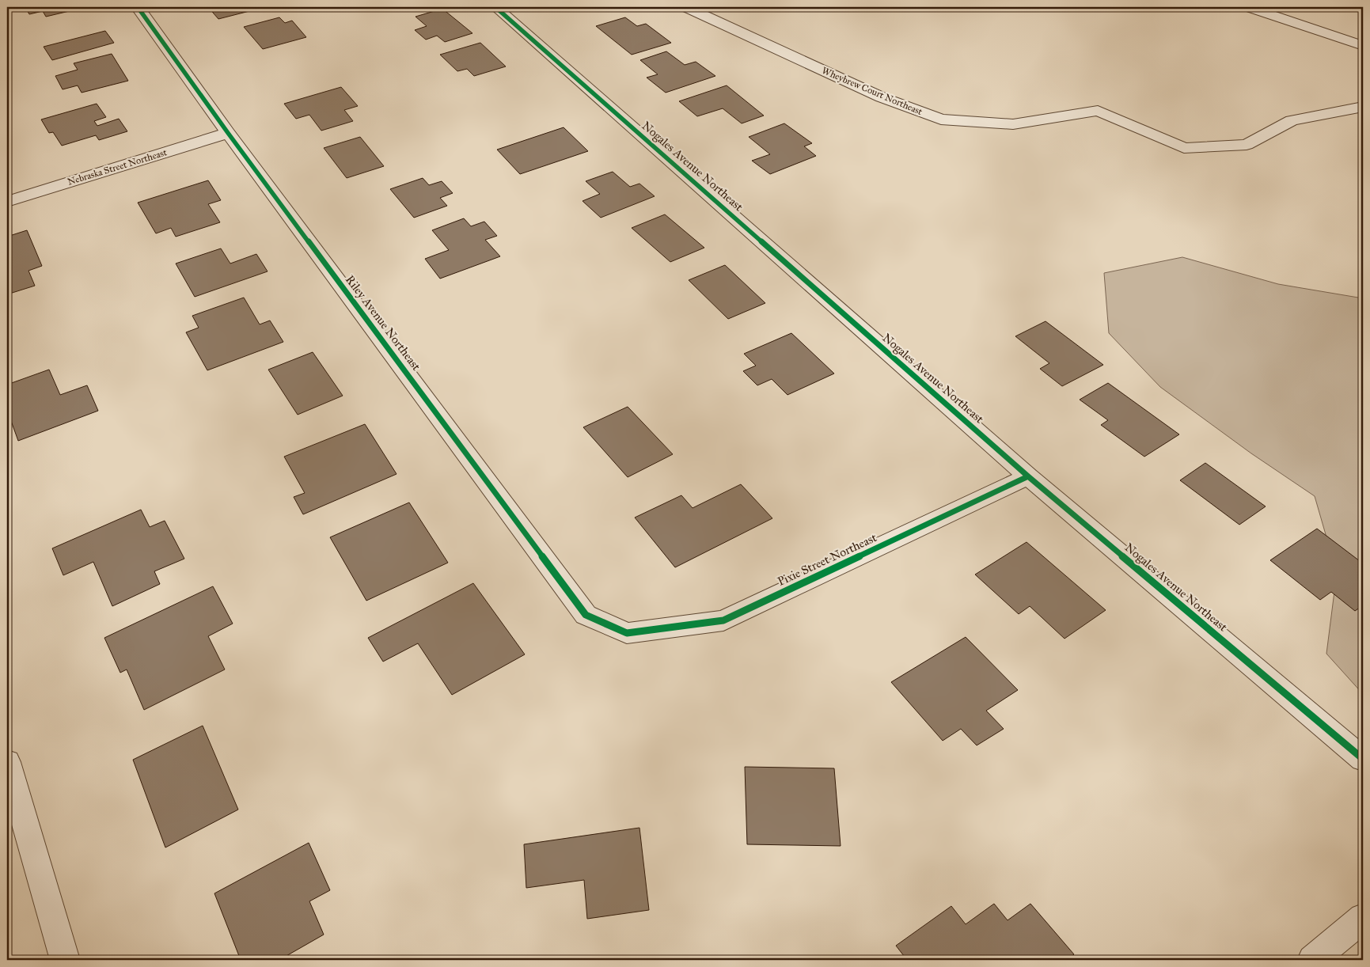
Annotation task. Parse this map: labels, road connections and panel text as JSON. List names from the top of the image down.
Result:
{
  "streets": {
    "street": [
      "Wheybrew Court Northeast",
      "Nogales Avenue Northeast",
      "Nebraska Street Northeast",
      "Riley Avenue Northeast",
      "Pixie Street Northeast"
    ]
  },
  "crossings": [
    ["Nogales Avenue Northeast", "Pixie Street Northeast"],
    ["Nebraska Street Northeast", "Riley Avenue Northeast"],
    ["Riley Avenue Northeast", "Pixie Street Northeast"]
  ]
}
